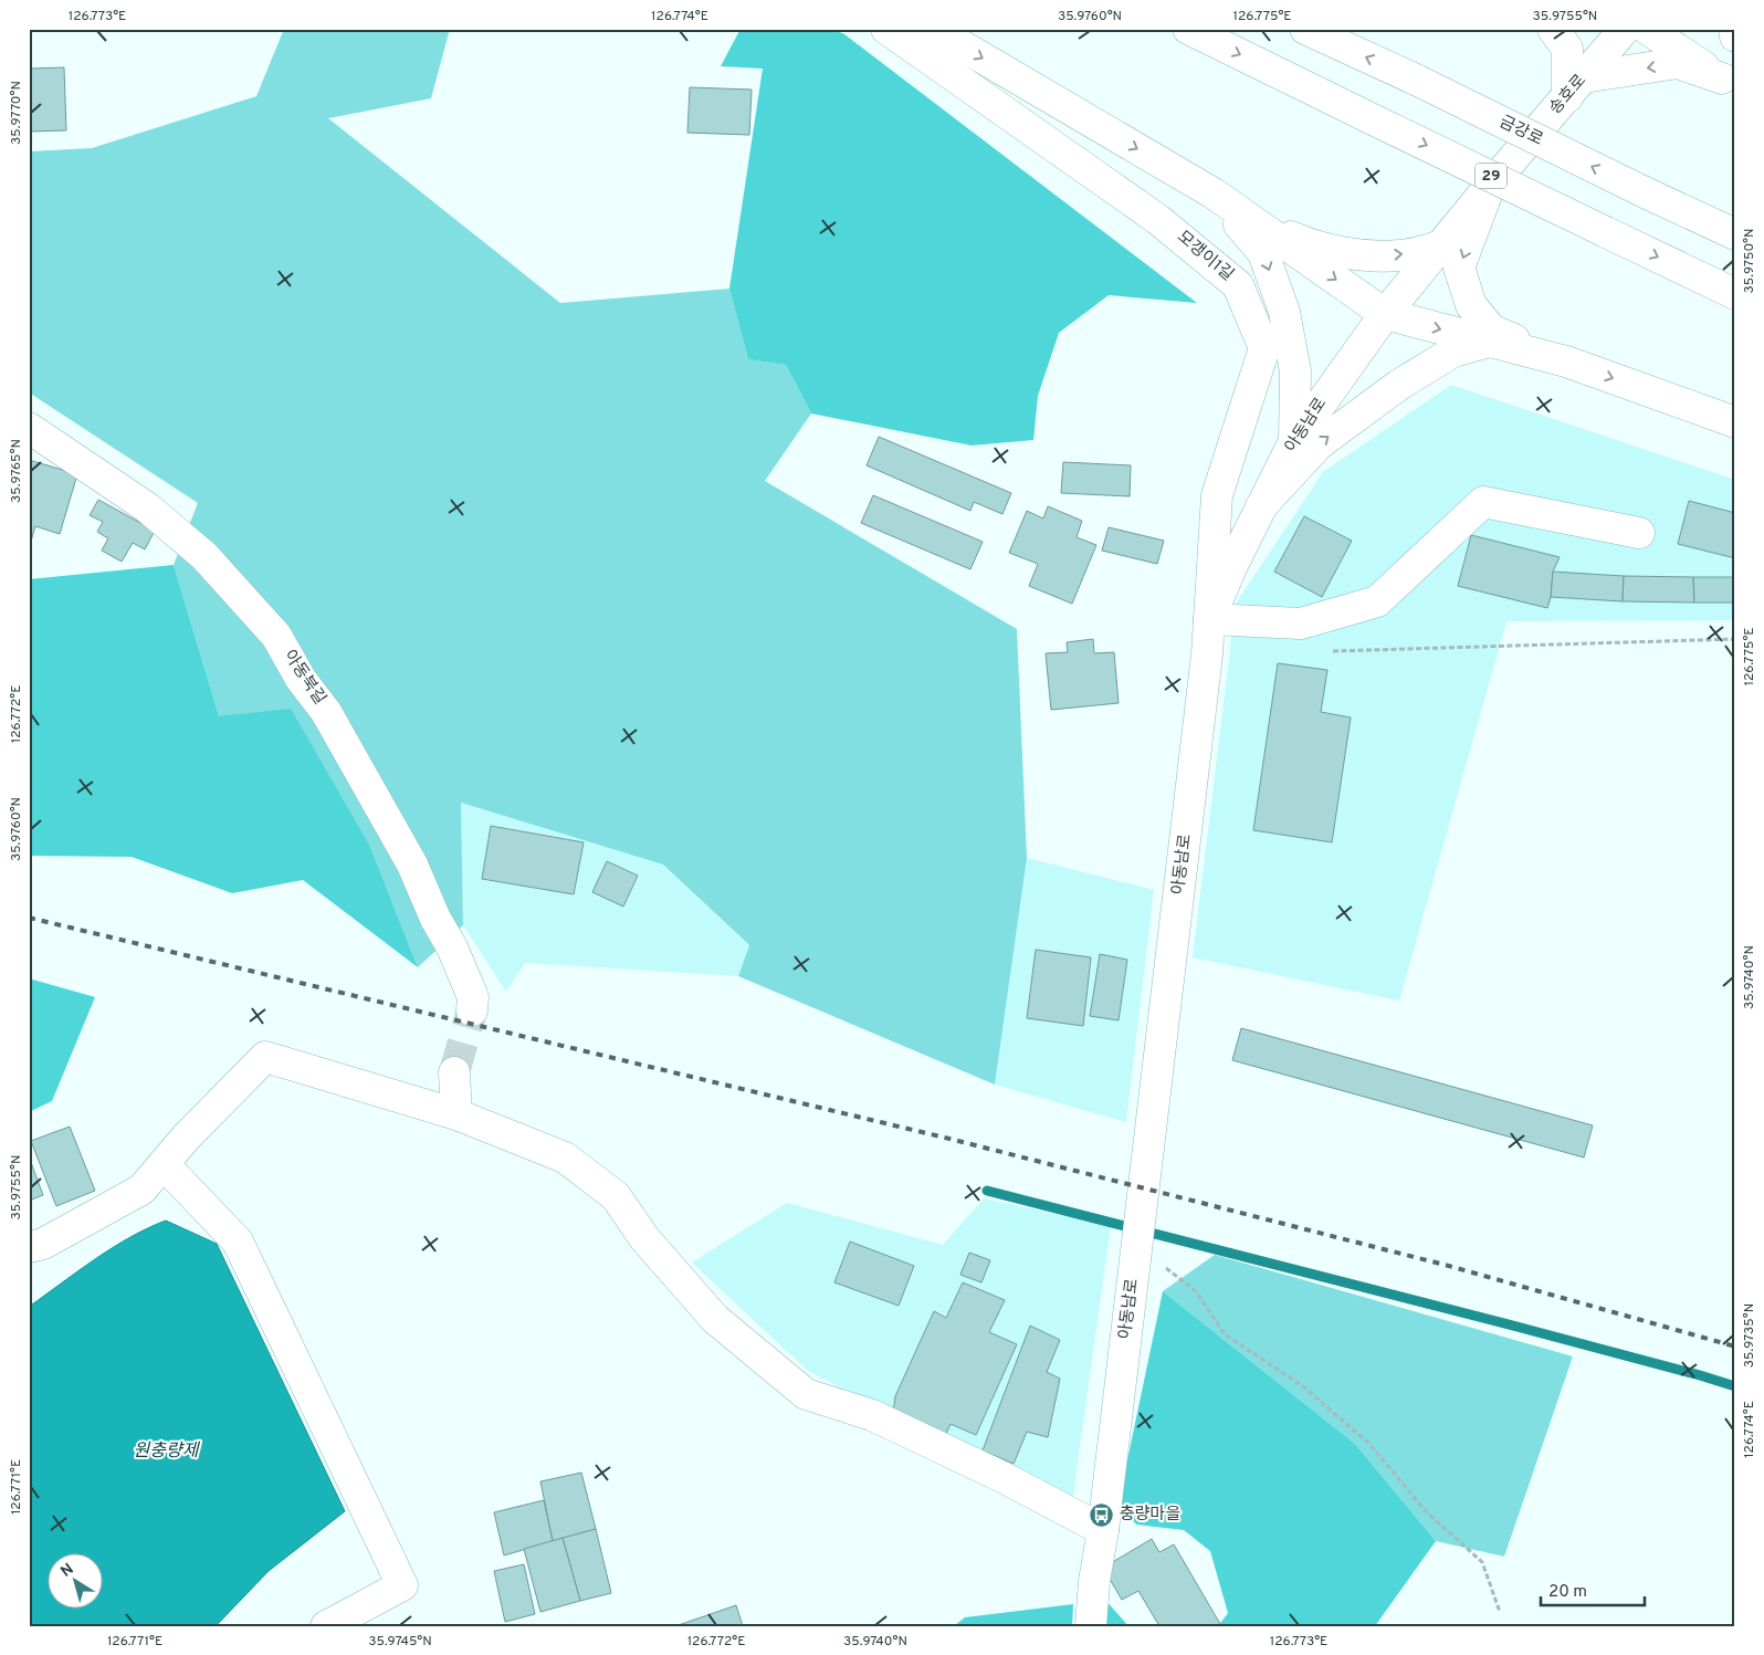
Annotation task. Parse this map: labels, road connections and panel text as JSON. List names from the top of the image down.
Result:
{
  "streets": {
    "main road": [
      "송호로",
      "금강로",
      "29",
      "모갱이1길",
      "아동남로",
      "아동북길"
    ]
  },
  "crossings": [
    ["송호로", "아동남로"],
    ["모갱이1길", "아동남로"]
  ],
  "water": ["원충량제"],
  "places": {
    "bus stop": ["충량마을"]
  },
  "scale_bar": "20 m",
  "north": "top left",
  "coordinates": [
    "126.773°E",
    "126.774°E",
    "35.9760°N",
    "126.775°E",
    "35.9755°N",
    "35.9770°N",
    "35.9750°N",
    "35.9765°N",
    "126.772°E",
    "35.9740°N",
    "35.9735°N",
    "126.771°E",
    "35.9745°N"
  ]
}
